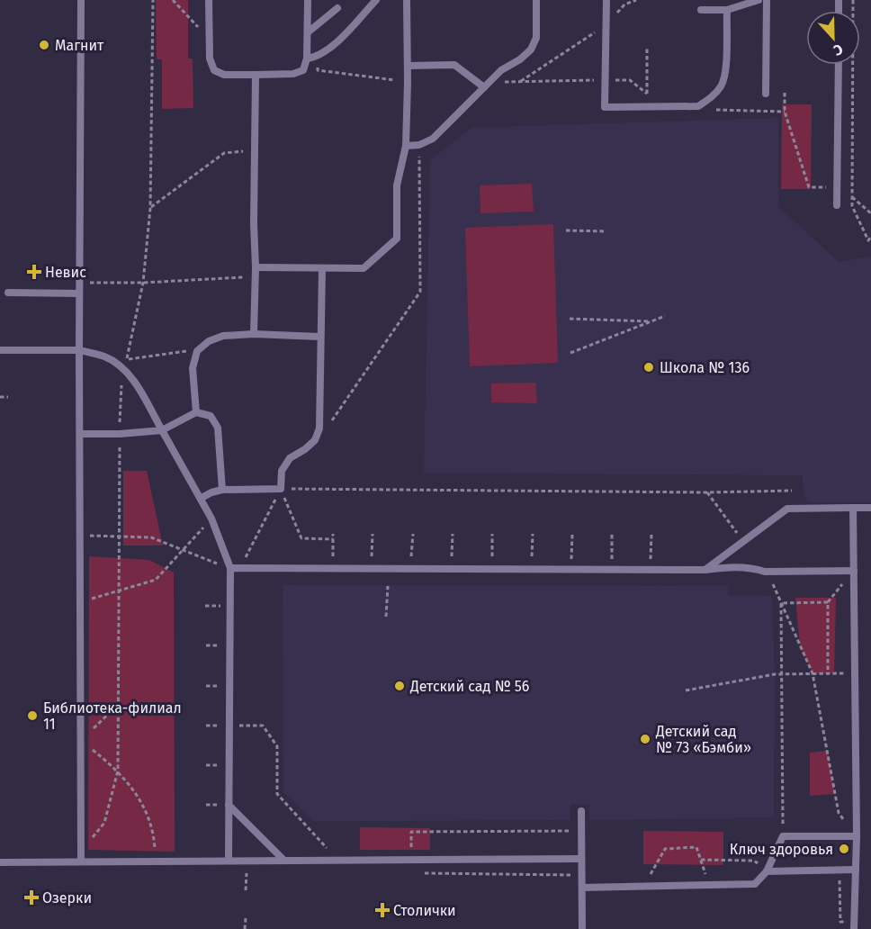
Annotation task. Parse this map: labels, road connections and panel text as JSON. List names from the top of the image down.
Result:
{
  "places": {
    "other": [
      "Магнит",
      "Школа № 136",
      "Детский сад № 56",
      "Библиотека-филиал 11",
      "Детский сад № 73 «Бэмби»",
      "Ключ здоровья"
    ],
    "health": ["Невис", "Озерки", "Столички"]
  },
  "north": "bottom"
}
